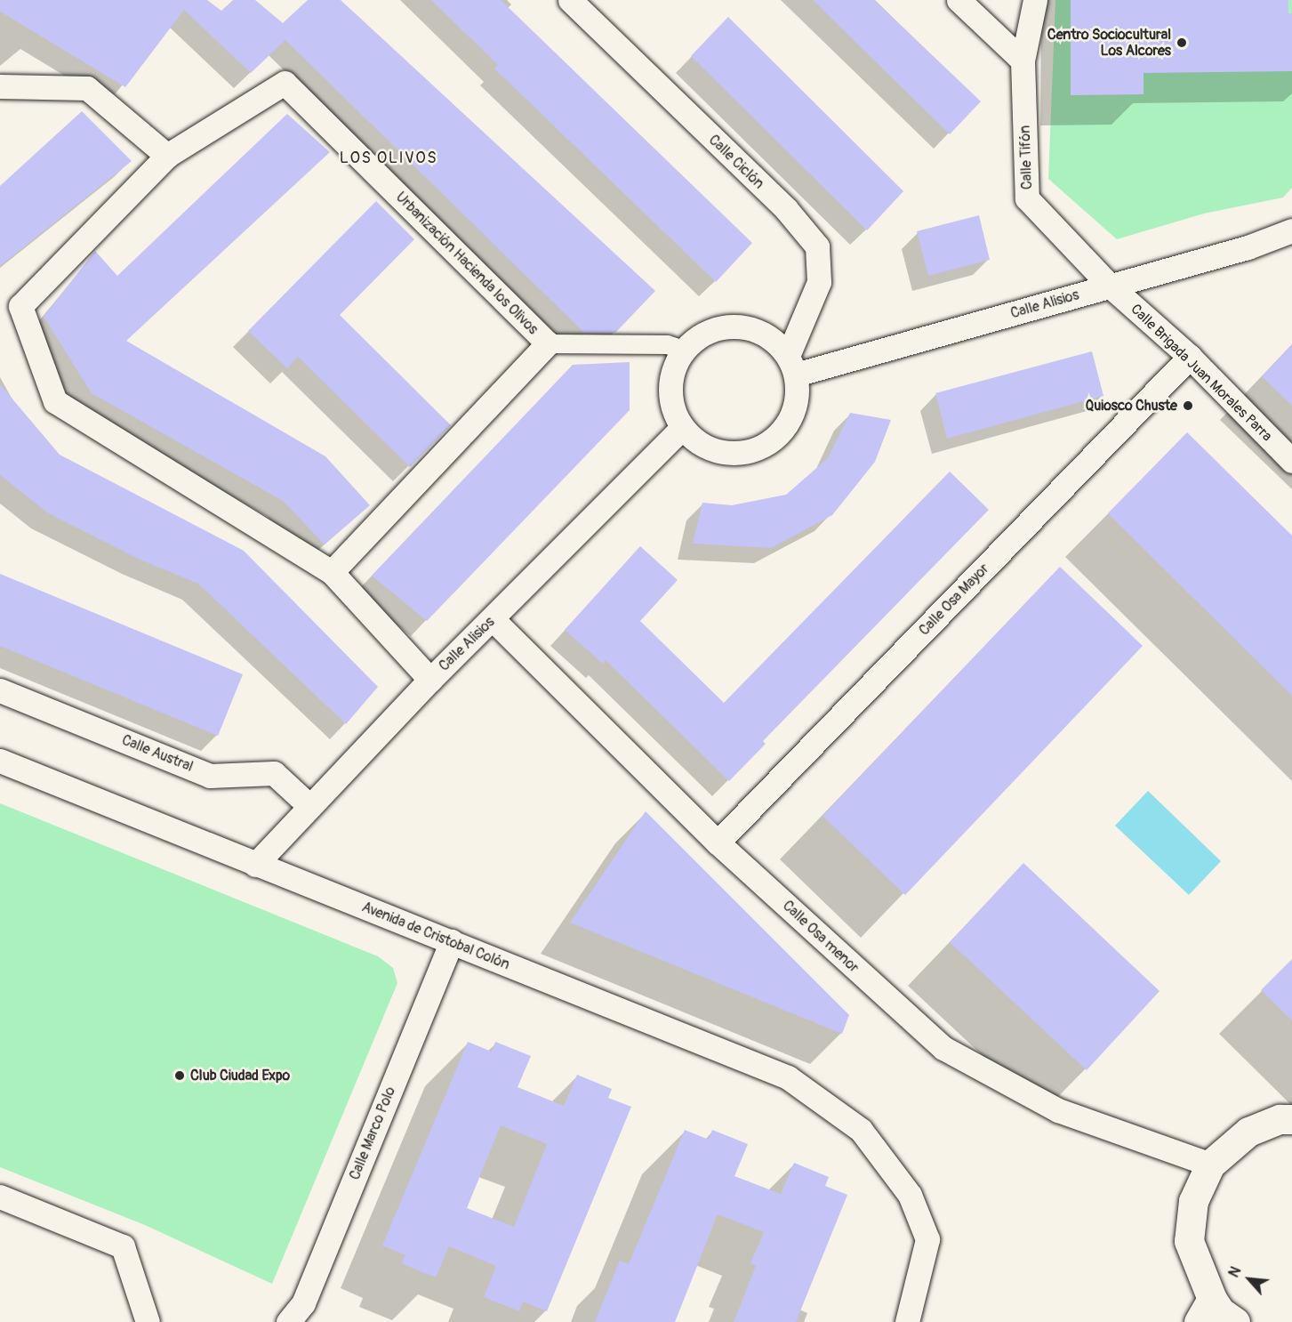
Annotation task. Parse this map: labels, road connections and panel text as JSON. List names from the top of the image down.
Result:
{
  "streets": {
    "street": [
      "Calle Tifón",
      "Calle Ciclón",
      "Urbanización Hacienda los Olivos",
      "Calle Alisios",
      "Calle Brigada Juan Morales Parra",
      "Calle Osa Mayor",
      "Calle Austral",
      "Avenida de Cristobal Colón",
      "Calle Osa menor",
      "Calle Marco Polo"
    ]
  },
  "crossings": [
    ["Calle Tifón", "Calle Alisios"],
    ["Calle Tifón", "Calle Brigada Juan Morales Parra"],
    ["Calle Ciclón", "Calle Alisios"],
    ["Urbanización Hacienda los Olivos", "Calle Alisios"],
    ["Calle Alisios", "Calle Brigada Juan Morales Parra"],
    ["Calle Alisios", "Calle Austral"],
    ["Calle Alisios", "Avenida de Cristobal Colón"],
    ["Calle Alisios", "Calle Osa menor"],
    ["Calle Brigada Juan Morales Parra", "Calle Osa Mayor"],
    ["Calle Osa Mayor", "Calle Osa menor"],
    ["Avenida de Cristobal Colón", "Calle Marco Polo"]
  ],
  "districts": ["LOS OLIVOS"],
  "places": ["Centro Sociocultural Los Alcores", "Quiosco Chuste", "Club Ciudad Expo"],
  "north": "top left"
}
